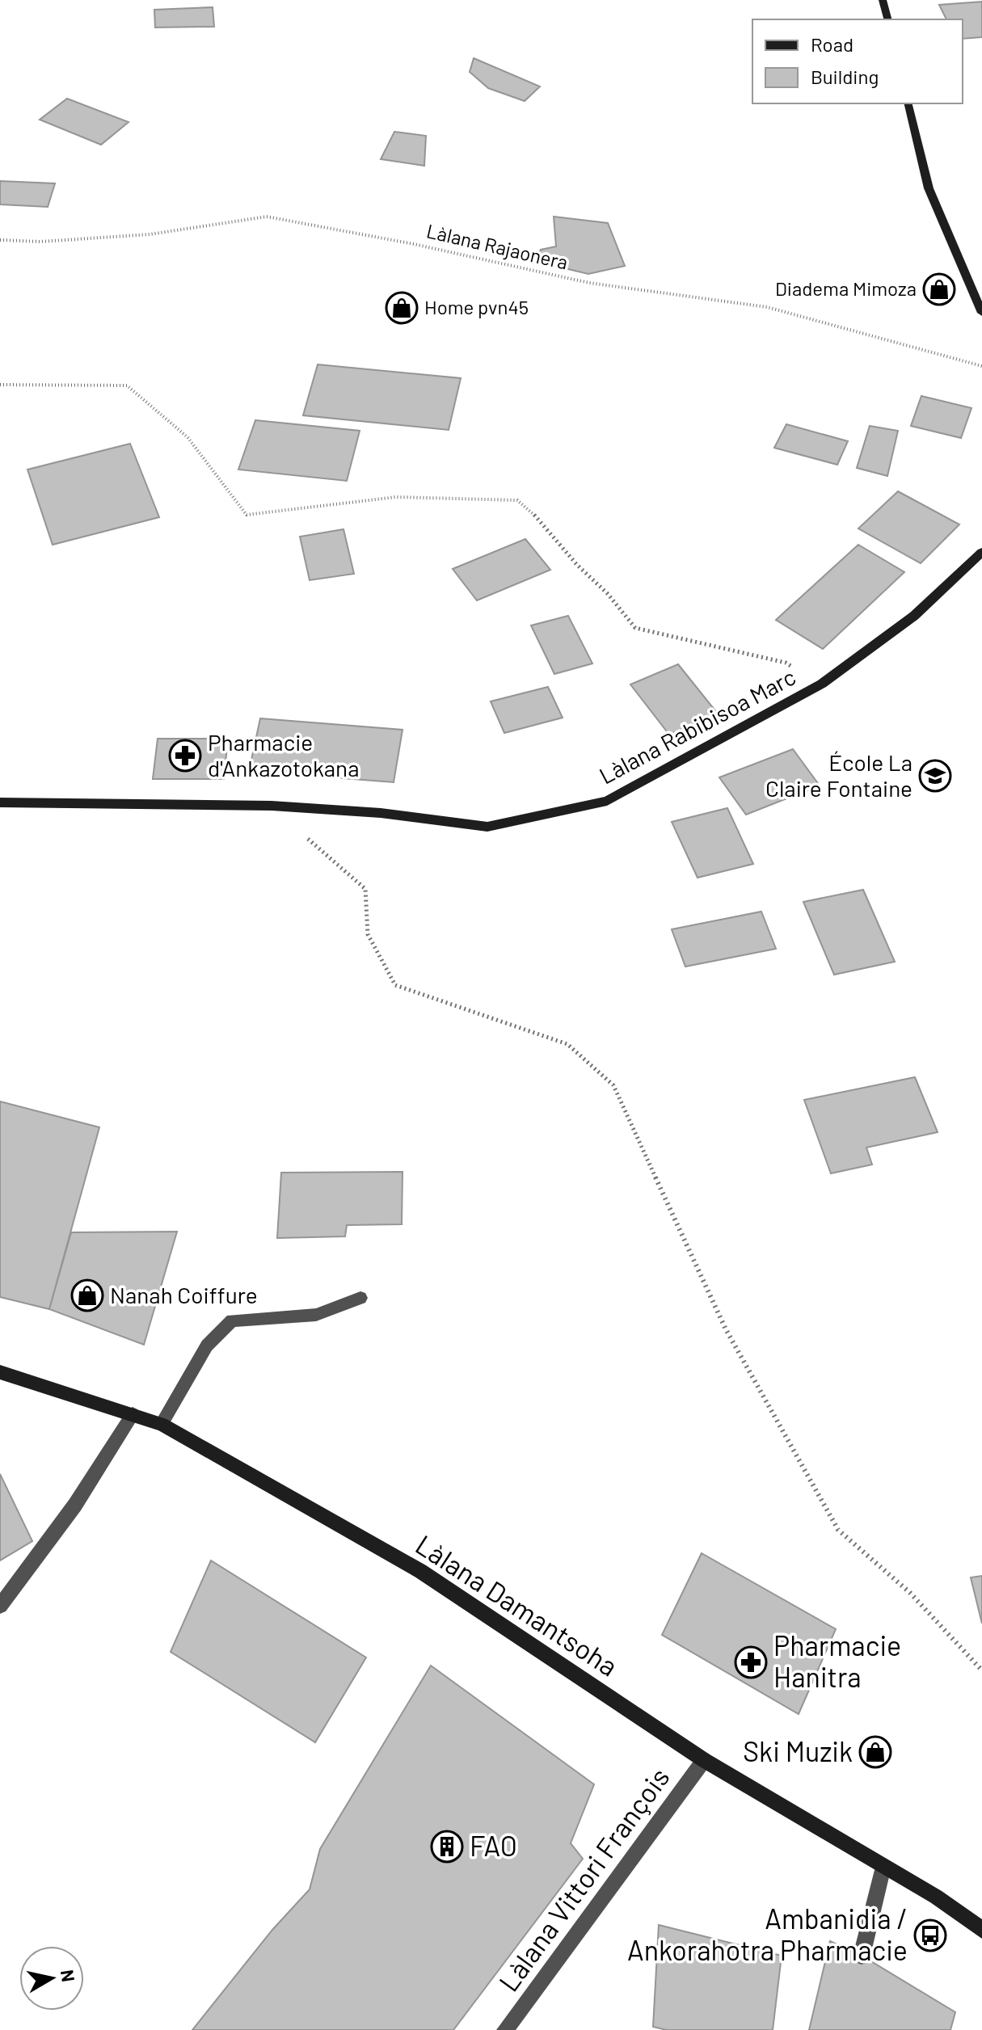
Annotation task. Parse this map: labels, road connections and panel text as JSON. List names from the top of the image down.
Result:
{
  "streets": {
    "street": ["Làlana Rabibisoa Marc", "Làlana Damantsoha", "Làlana Vittori François"],
    "path": ["Làlana Rajaonera"]
  },
  "crossings": [
    ["Làlana Damantsoha", "Làlana Vittori François"]
  ],
  "places": {
    "shop": [
      "Diadema Mimoza",
      "Home pvn45",
      "Nanah Coiffure",
      "Ski Muzik"
    ],
    "pharmacy": ["Pharmacie d'Ankazotokana", "Pharmacie Hanitra"],
    "school or university": ["École La Claire Fontaine"],
    "building": ["FAO"],
    "bus stop": ["Ambanidia / Ankorahotra Pharmacie"]
  },
  "legend": ["Road", "Building"],
  "north": "right"
}
